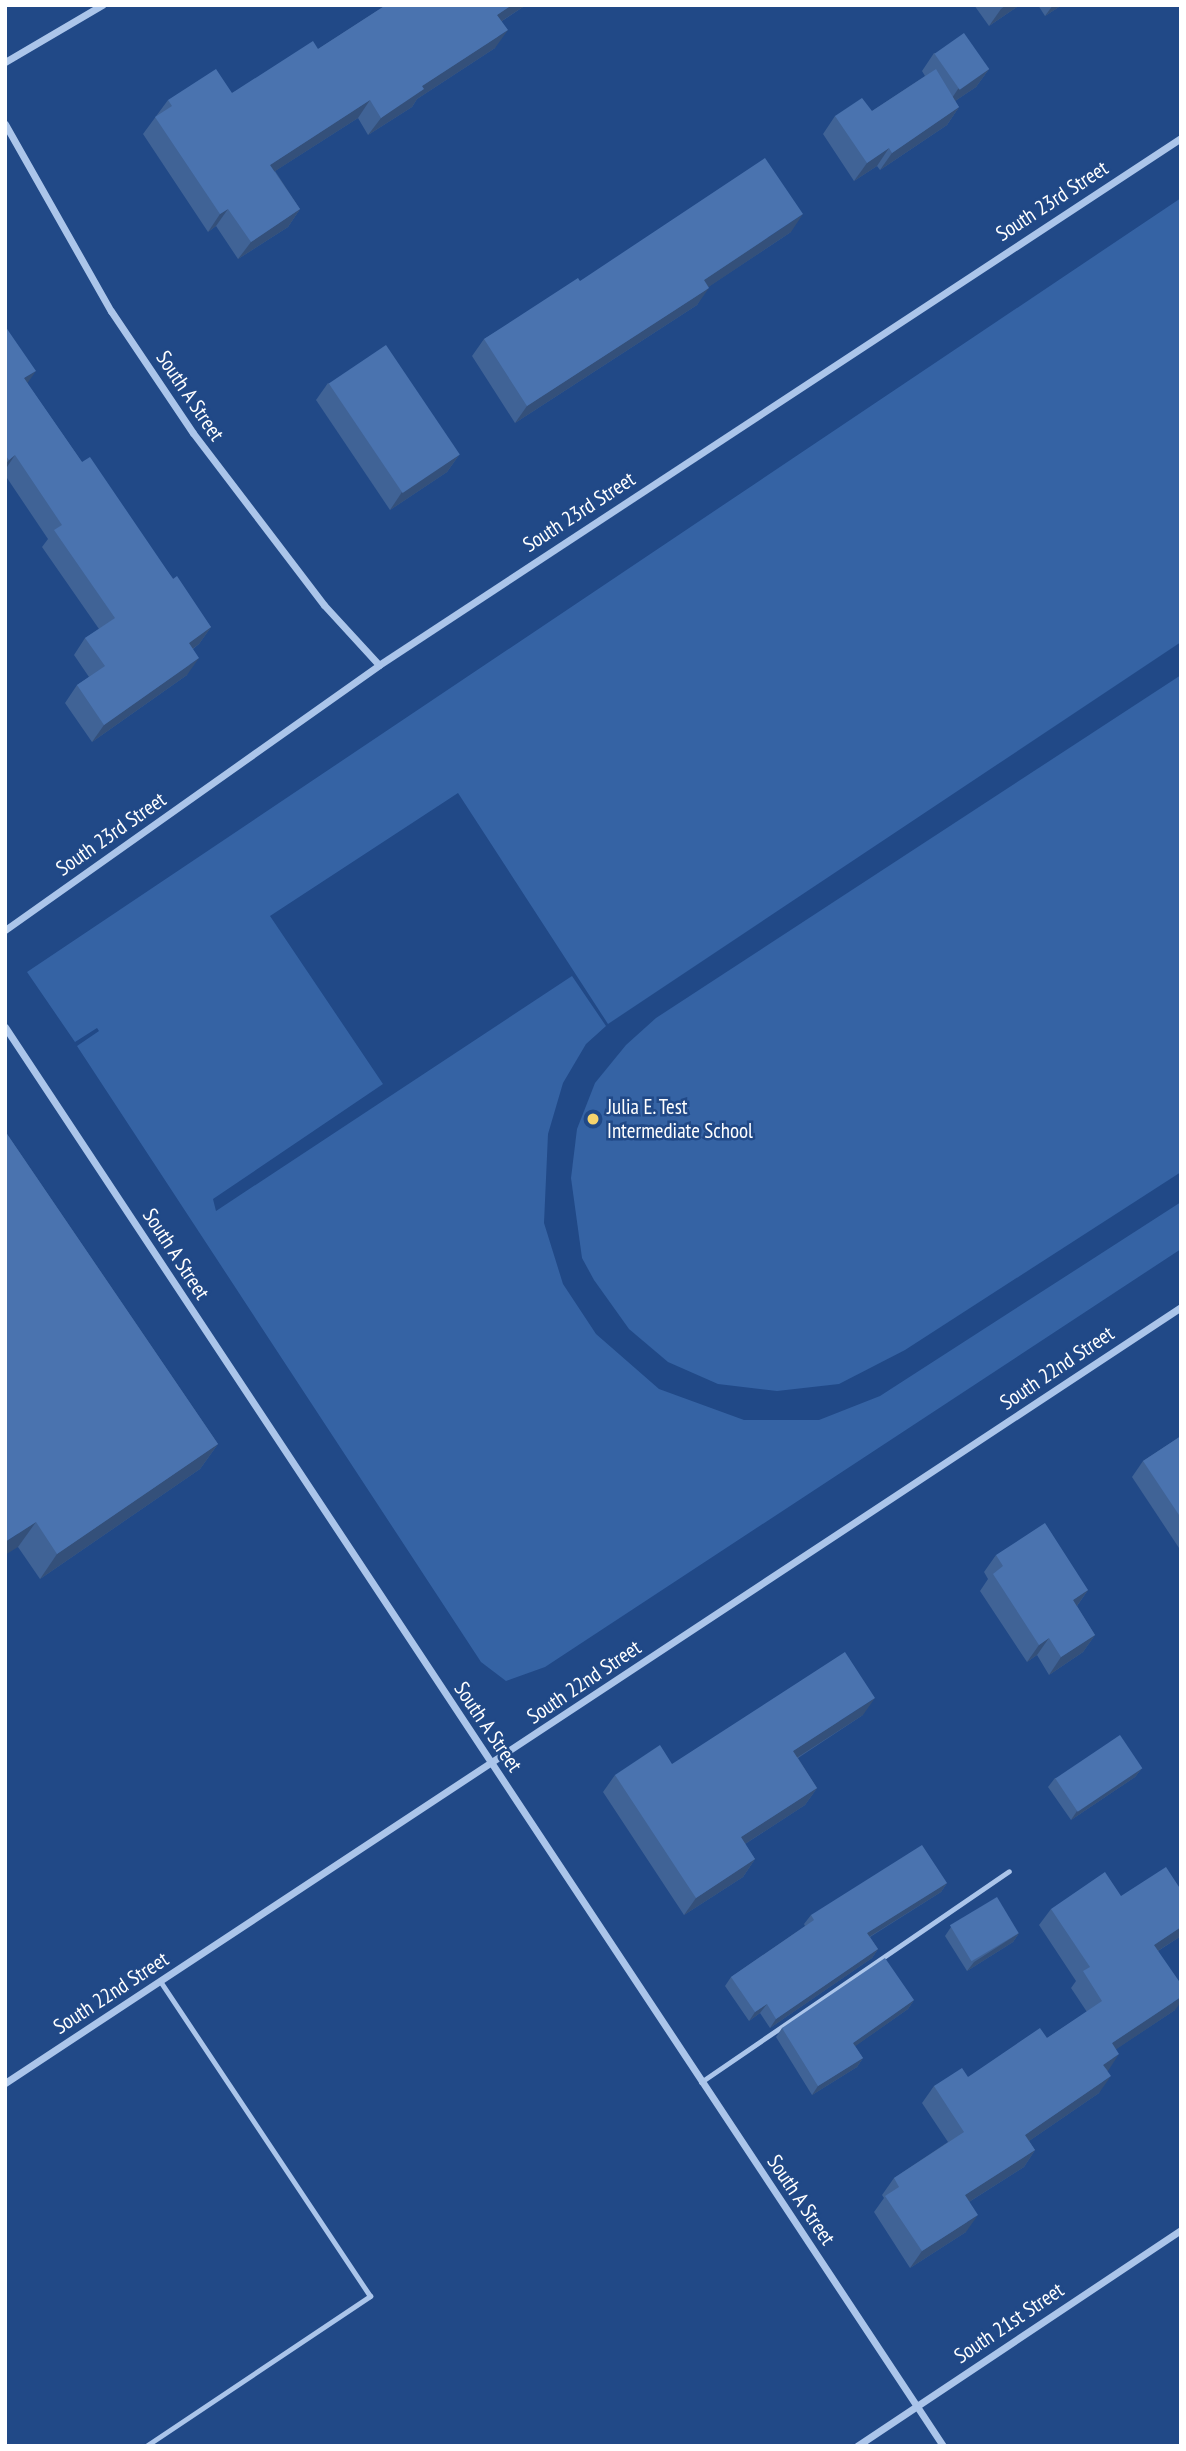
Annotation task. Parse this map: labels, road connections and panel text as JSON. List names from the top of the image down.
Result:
{
  "streets": {
    "street": [
      "South 23rd Street",
      "South A Street",
      "South 22nd Street",
      "South 21st Street"
    ]
  },
  "crossings": [
    ["South 23rd Street", "South A Street"],
    ["South A Street", "South 22nd Street"],
    ["South A Street", "South 21st Street"]
  ],
  "places": ["Julia E. Test Intermediate School"]
}
